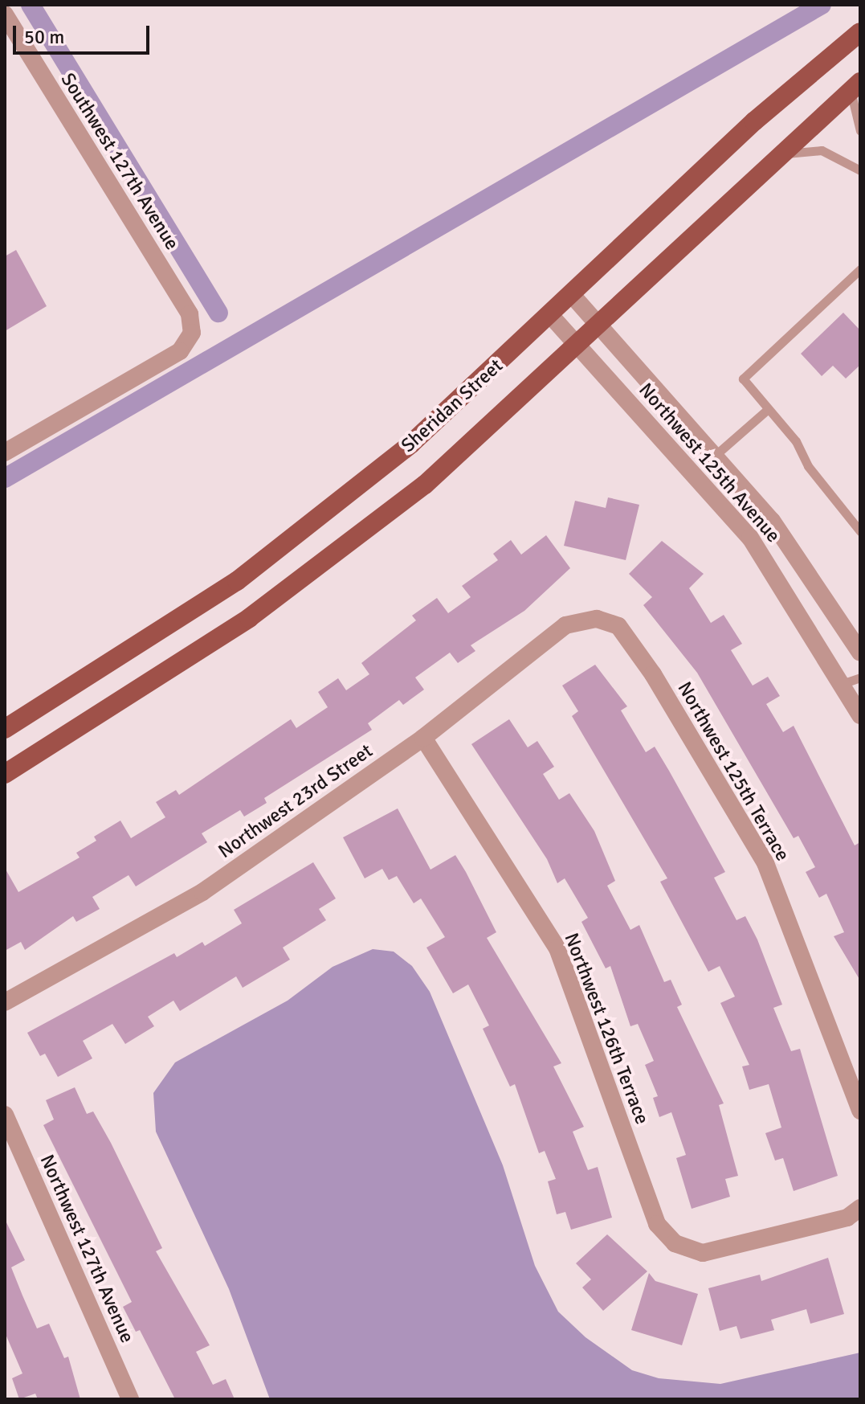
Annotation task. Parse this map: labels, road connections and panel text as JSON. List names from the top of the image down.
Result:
{
  "streets": {
    "main road": ["Sheridan Street"],
    "street": [
      "Southwest 127th Avenue",
      "Northwest 125th Avenue",
      "Northwest 125th Terrace",
      "Northwest 23rd Street",
      "Northwest 126th Terrace",
      "Northwest 127th Avenue"
    ]
  },
  "crossings": [
    ["Sheridan Street", "Northwest 125th Avenue"],
    ["Northwest 125th Terrace", "Northwest 23rd Street"],
    ["Northwest 23rd Street", "Northwest 126th Terrace"]
  ],
  "scale_bar": "50 m"
}
